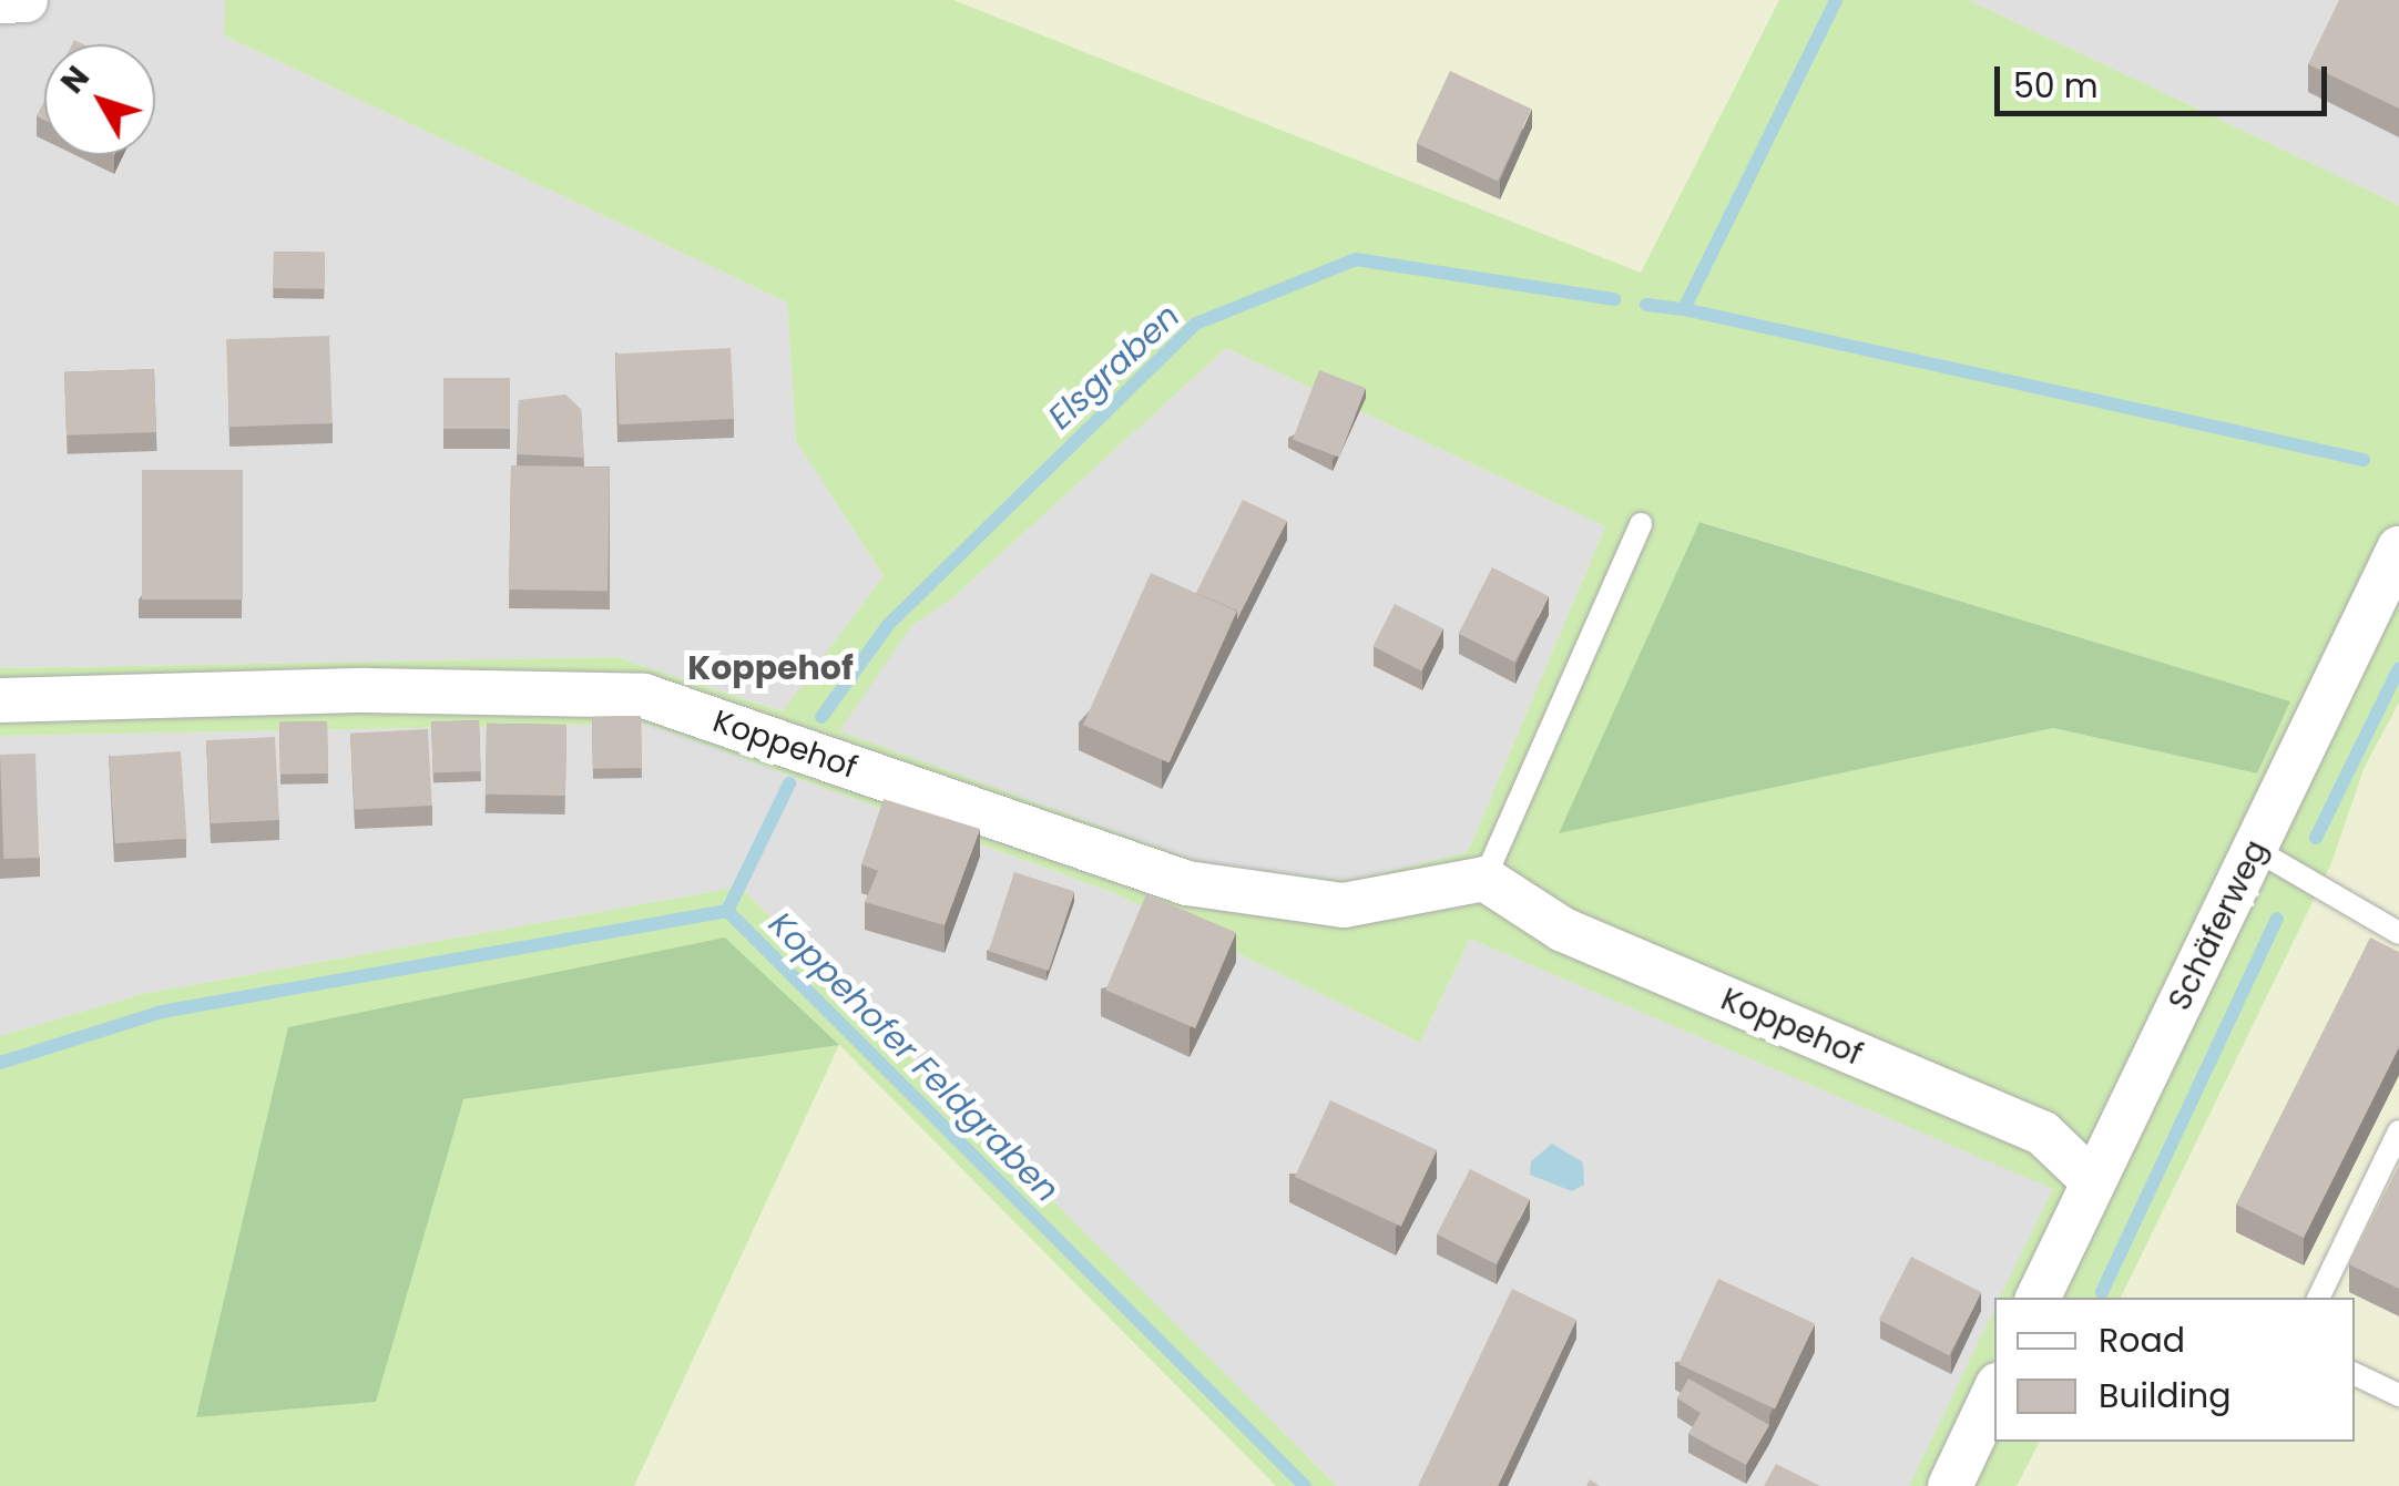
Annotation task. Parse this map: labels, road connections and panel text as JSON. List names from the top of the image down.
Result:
{
  "streets": {
    "street": ["Koppehof", "Schäferweg"]
  },
  "crossings": [
    ["Koppehof", "Schäferweg"]
  ],
  "districts": ["Koppehof"],
  "water": ["Elsgraben", "Koppehofer Feldgraben"],
  "legend": ["Road", "Building"],
  "scale_bar": "50 m",
  "north": "top left"
}
